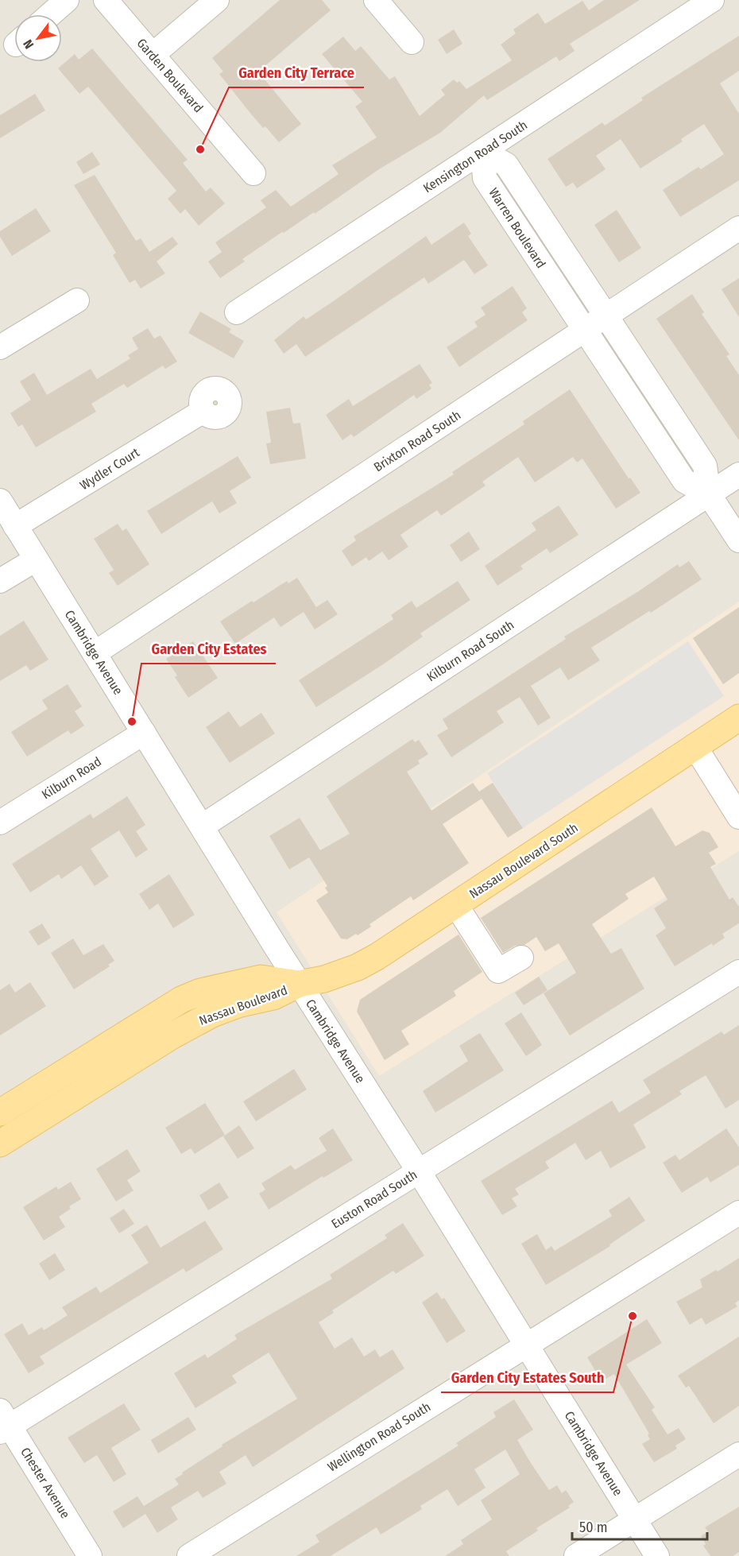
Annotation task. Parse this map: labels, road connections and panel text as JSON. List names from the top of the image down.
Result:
{
  "streets": {
    "main road": ["Nassau Boulevard South", "Nassau Boulevard"],
    "street": [
      "Garden Boulevard",
      "Kensington Road South",
      "Warren Boulevard",
      "Brixton Road South",
      "Wydler Court",
      "Kilburn Road South",
      "Cambridge Avenue",
      "Kilburn Road",
      "Euston Road South",
      "Wellington Road South",
      "Chester Avenue"
    ]
  },
  "crossings": [
    ["Kensington Road South", "Warren Boulevard"],
    ["Warren Boulevard", "Brixton Road South"],
    ["Warren Boulevard", "Kilburn Road South"],
    ["Brixton Road South", "Cambridge Avenue"],
    ["Wydler Court", "Cambridge Avenue"],
    ["Kilburn Road South", "Cambridge Avenue"],
    ["Cambridge Avenue", "Kilburn Road"],
    ["Cambridge Avenue", "Nassau Boulevard South"],
    ["Cambridge Avenue", "Nassau Boulevard"],
    ["Cambridge Avenue", "Euston Road South"],
    ["Cambridge Avenue", "Wellington Road South"],
    ["Nassau Boulevard South", "Nassau Boulevard"],
    ["Euston Road South", "Chester Avenue"]
  ],
  "places": ["Garden City Terrace", "Garden City Estates", "Garden City Estates South"],
  "scale_bar": "50 m",
  "north": "bottom left"
}
